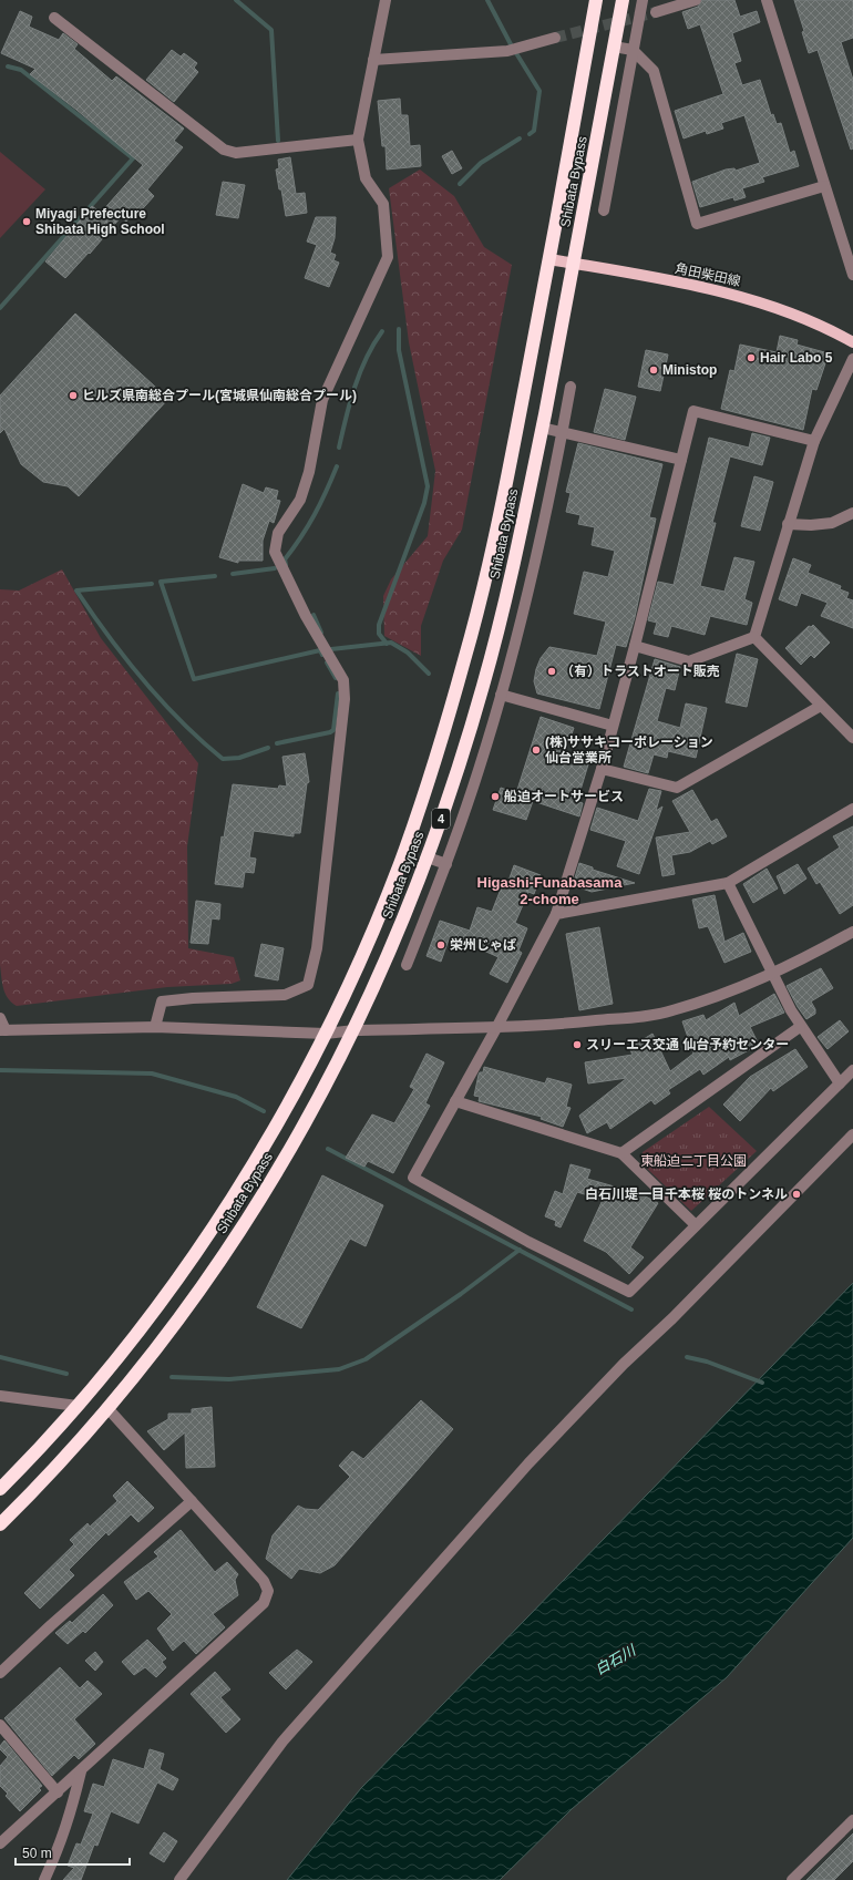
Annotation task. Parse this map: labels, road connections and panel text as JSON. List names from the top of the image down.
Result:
{
  "streets": {
    "highway": ["Shibata Bypass", "4"],
    "main road": ["角田柴田線"]
  },
  "crossings": [
    ["Shibata Bypass", "角田柴田線"]
  ],
  "districts": ["Higashi-Funabasama 2-chome"],
  "water": ["白石川"],
  "parks": ["東船迫二丁目公園"],
  "places": [
    "Miyagi Prefecture Shibata High School",
    "Hair Labo 5",
    "Ministop",
    "ヒルズ県南総合プール(宮城県仙南総合プール)",
    "（有）トラストオート販売",
    "(株)ササキコーポレーション 仙台営業所",
    "船迫オートサービス",
    "栄州じゃぱ",
    "スリーエス交通 仙台予約センター",
    "白石川堤一目千本桜 桜のトンネル"
  ],
  "scale_bar": "50 m"
}
